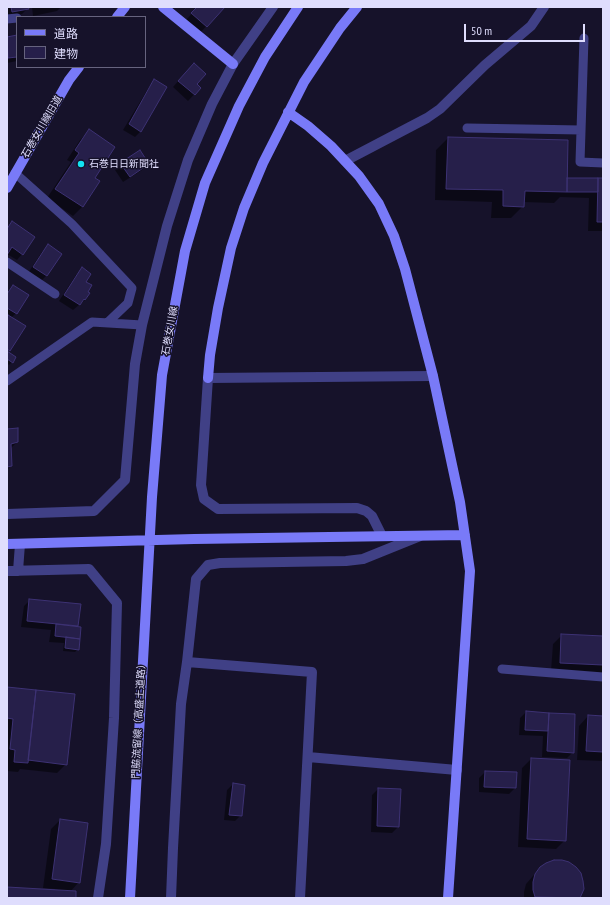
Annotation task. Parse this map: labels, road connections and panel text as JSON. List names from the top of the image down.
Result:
{
  "streets": {
    "street": ["石巻女川線旧道", "石巻女川線", "門脇流留線（高盛土道路）"]
  },
  "crossings": [
    ["石巻女川線", "門脇流留線（高盛土道路）"]
  ],
  "places": ["石巻日日新聞社"],
  "legend": ["道路", "建物"],
  "scale_bar": "50 m"
}
